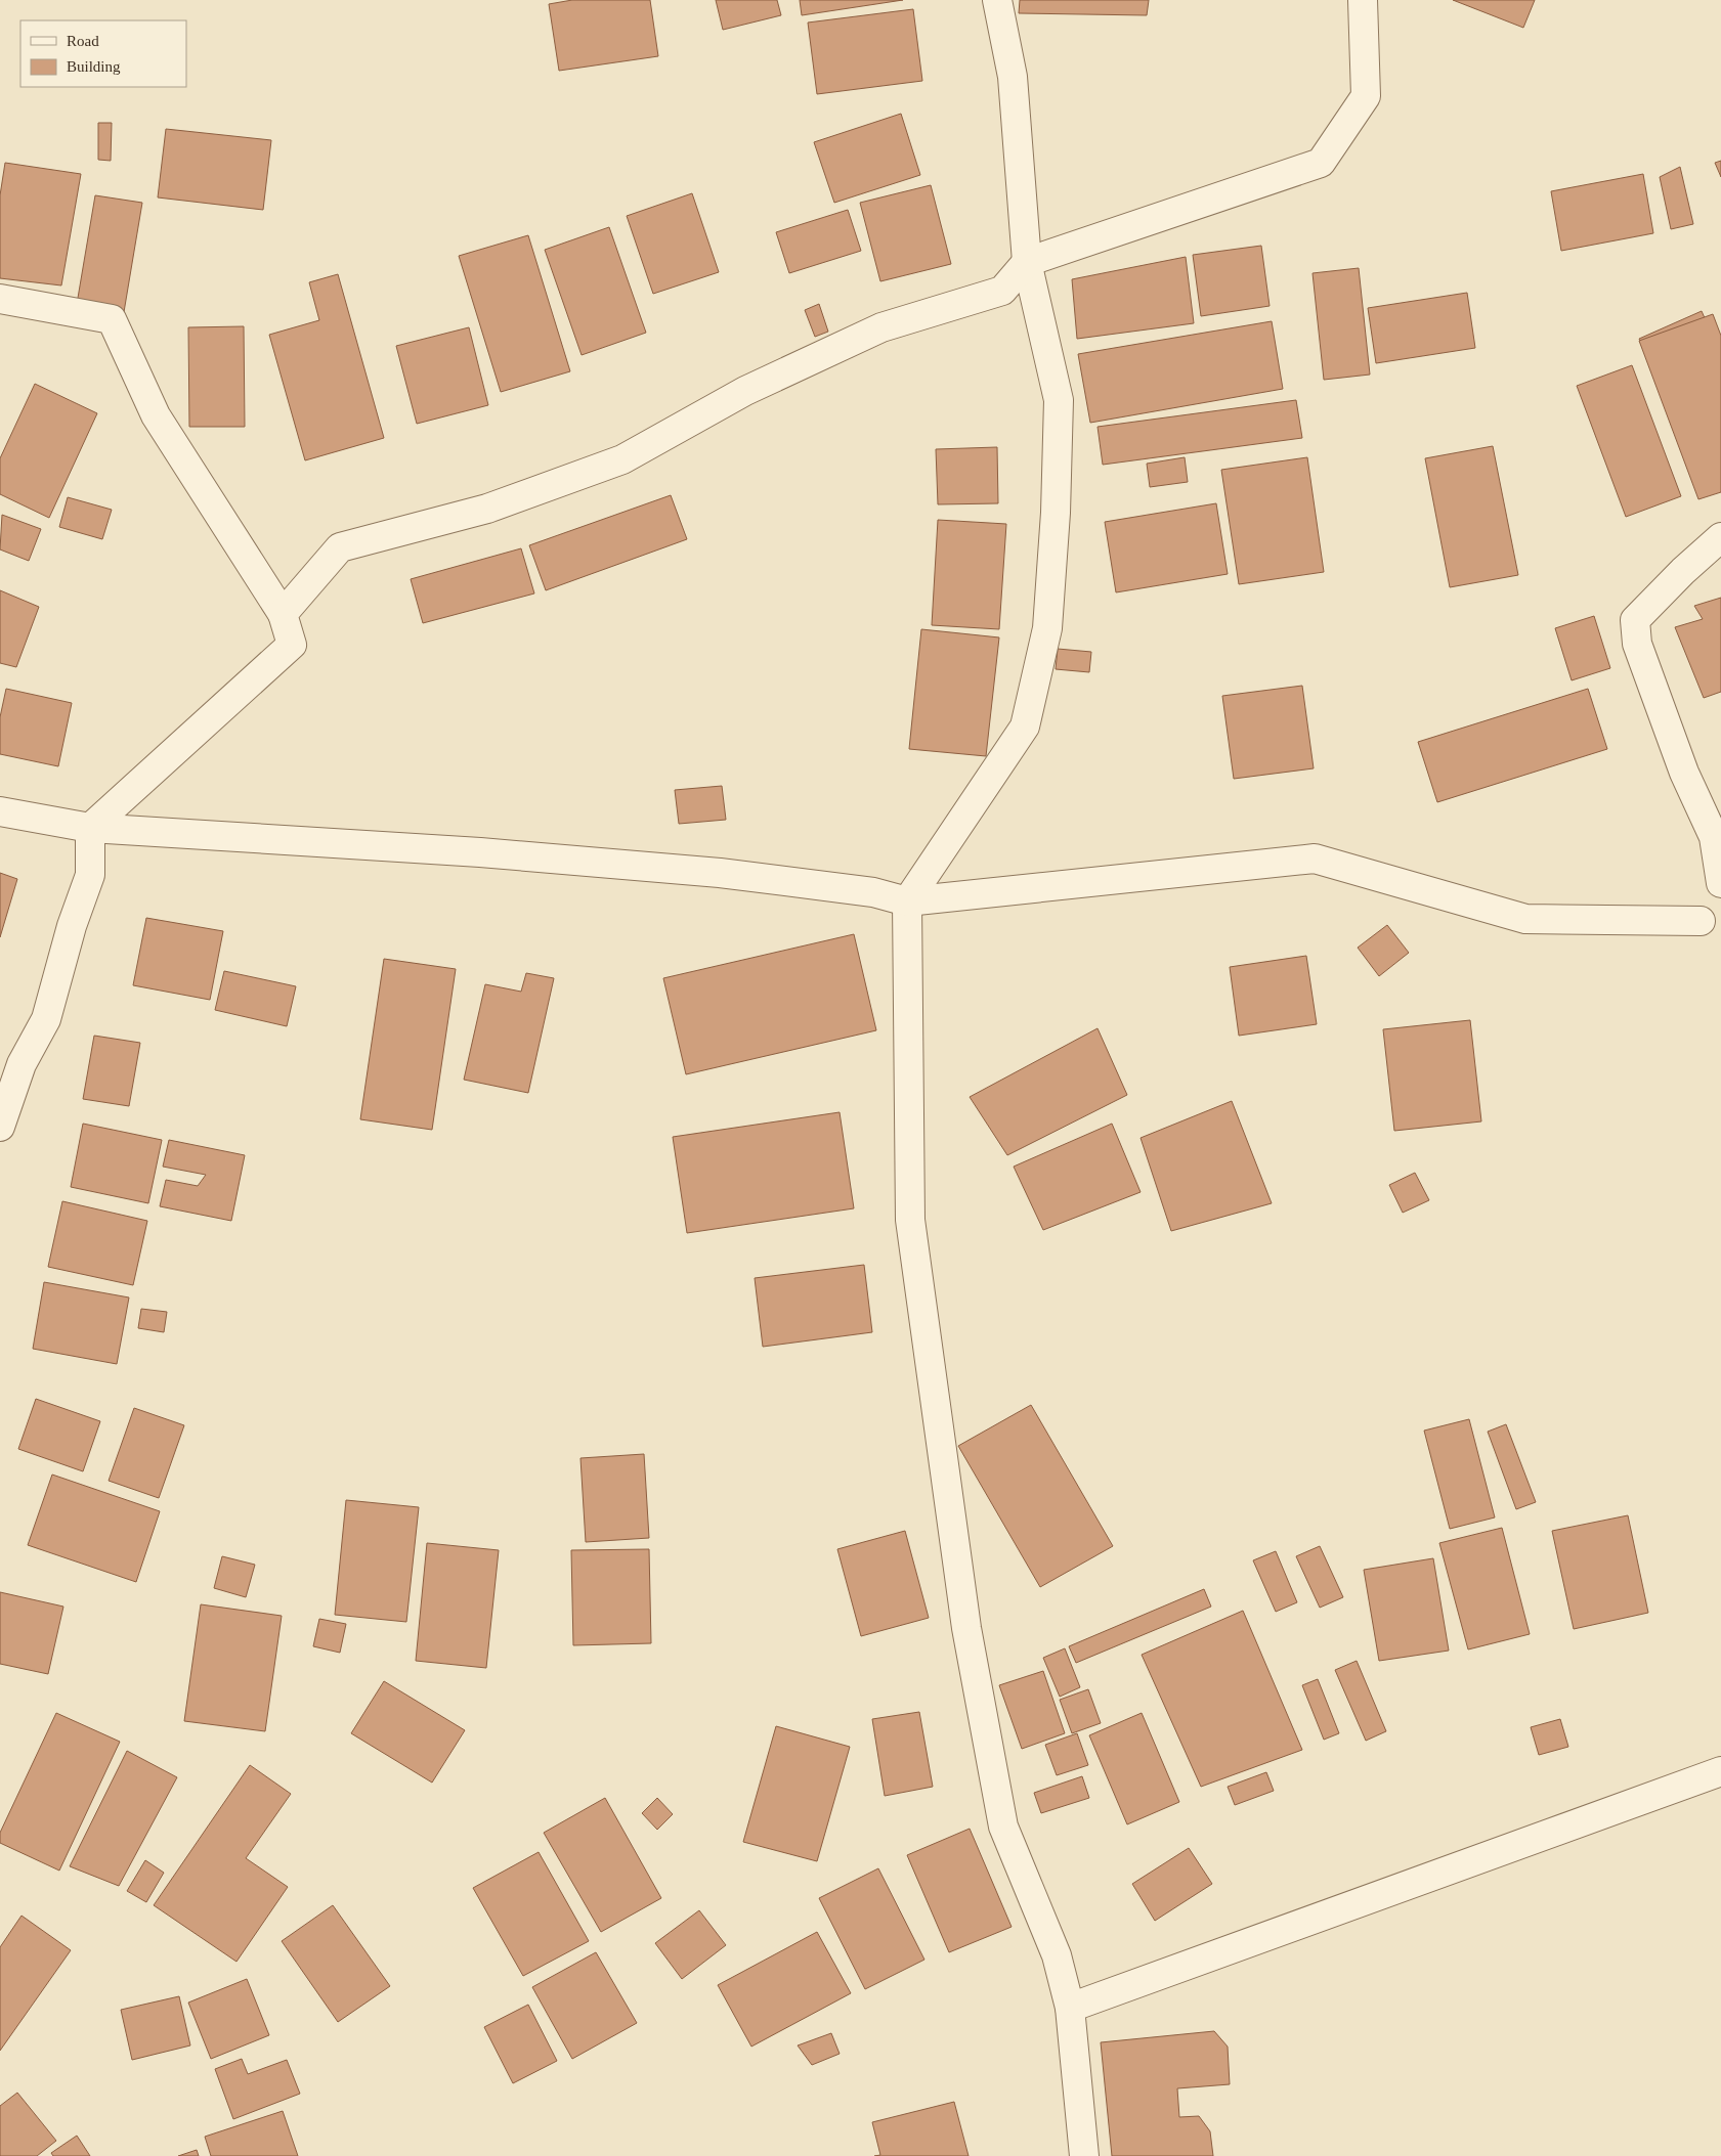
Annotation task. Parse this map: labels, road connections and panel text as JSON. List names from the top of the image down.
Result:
{
  "legend": ["Road", "Building"]
}
